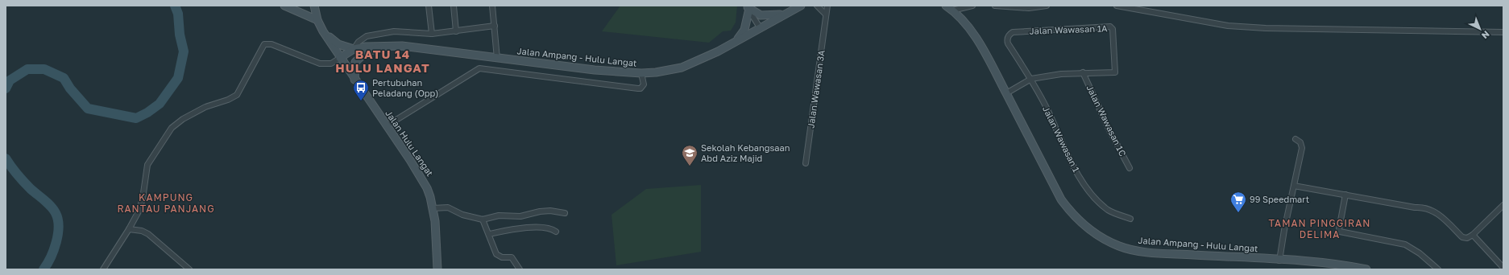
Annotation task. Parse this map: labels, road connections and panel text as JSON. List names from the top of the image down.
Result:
{
  "streets": {
    "street": [
      "Jalan Wawasan 1A",
      "Jalan Ampang - Hulu Langat",
      "Jalan Wawasan 3A",
      "Jalan Wawasan 1C",
      "Jalan Wawasan 1",
      "Jalan Hulu Langat"
    ]
  },
  "crossings": [
    ["Jalan Wawasan 1A", "Jalan Wawasan 1C"],
    ["Jalan Wawasan 1A", "Jalan Wawasan 1"],
    ["Jalan Ampang - Hulu Langat", "Jalan Hulu Langat"]
  ],
  "districts": ["BATU 14 HULU LANGAT", "KAMPUNG RANTAU PANJANG", "TAMAN PINGGIRAN DELIMA"],
  "places": {
    "bus stop": ["Pertubuhan Peladang (Opp)"],
    "school or university": ["Sekolah Kebangsaan Abd Aziz Majid"],
    "supermarket": ["99 Speedmart"]
  },
  "north": "bottom right"
}
